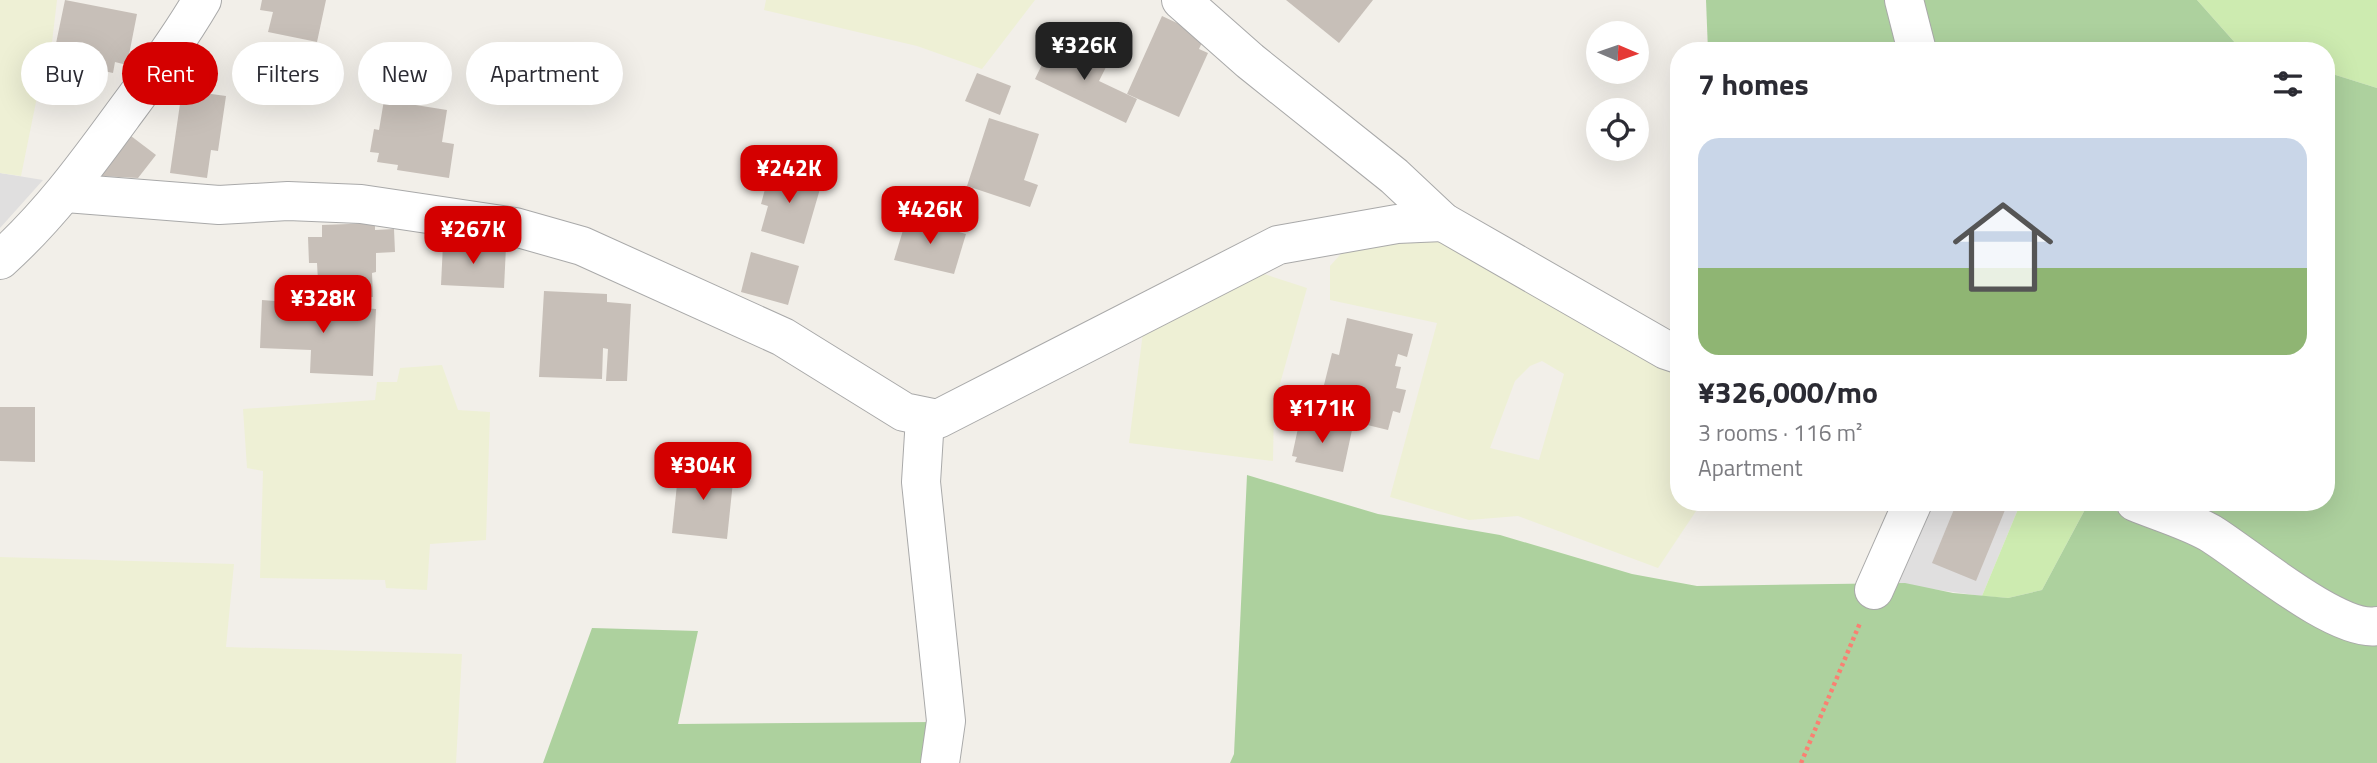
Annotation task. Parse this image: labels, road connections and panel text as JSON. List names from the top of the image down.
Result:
{
  "north": "right",
  "page": {
    "price": [
      "¥326K",
      "¥242K",
      "¥426K",
      "¥267K",
      "¥328K",
      "¥171K",
      "¥304K"
    ],
    "chip": [
      "Buy",
      "Rent",
      "Filters",
      "New",
      "Apartment"
    ],
    "heading": "7 homes",
    "list": [
      {
        "name": "¥326,000/mo",
        "note": "3 rooms · 116 m² · Apartment"
      }
    ]
  }
}
